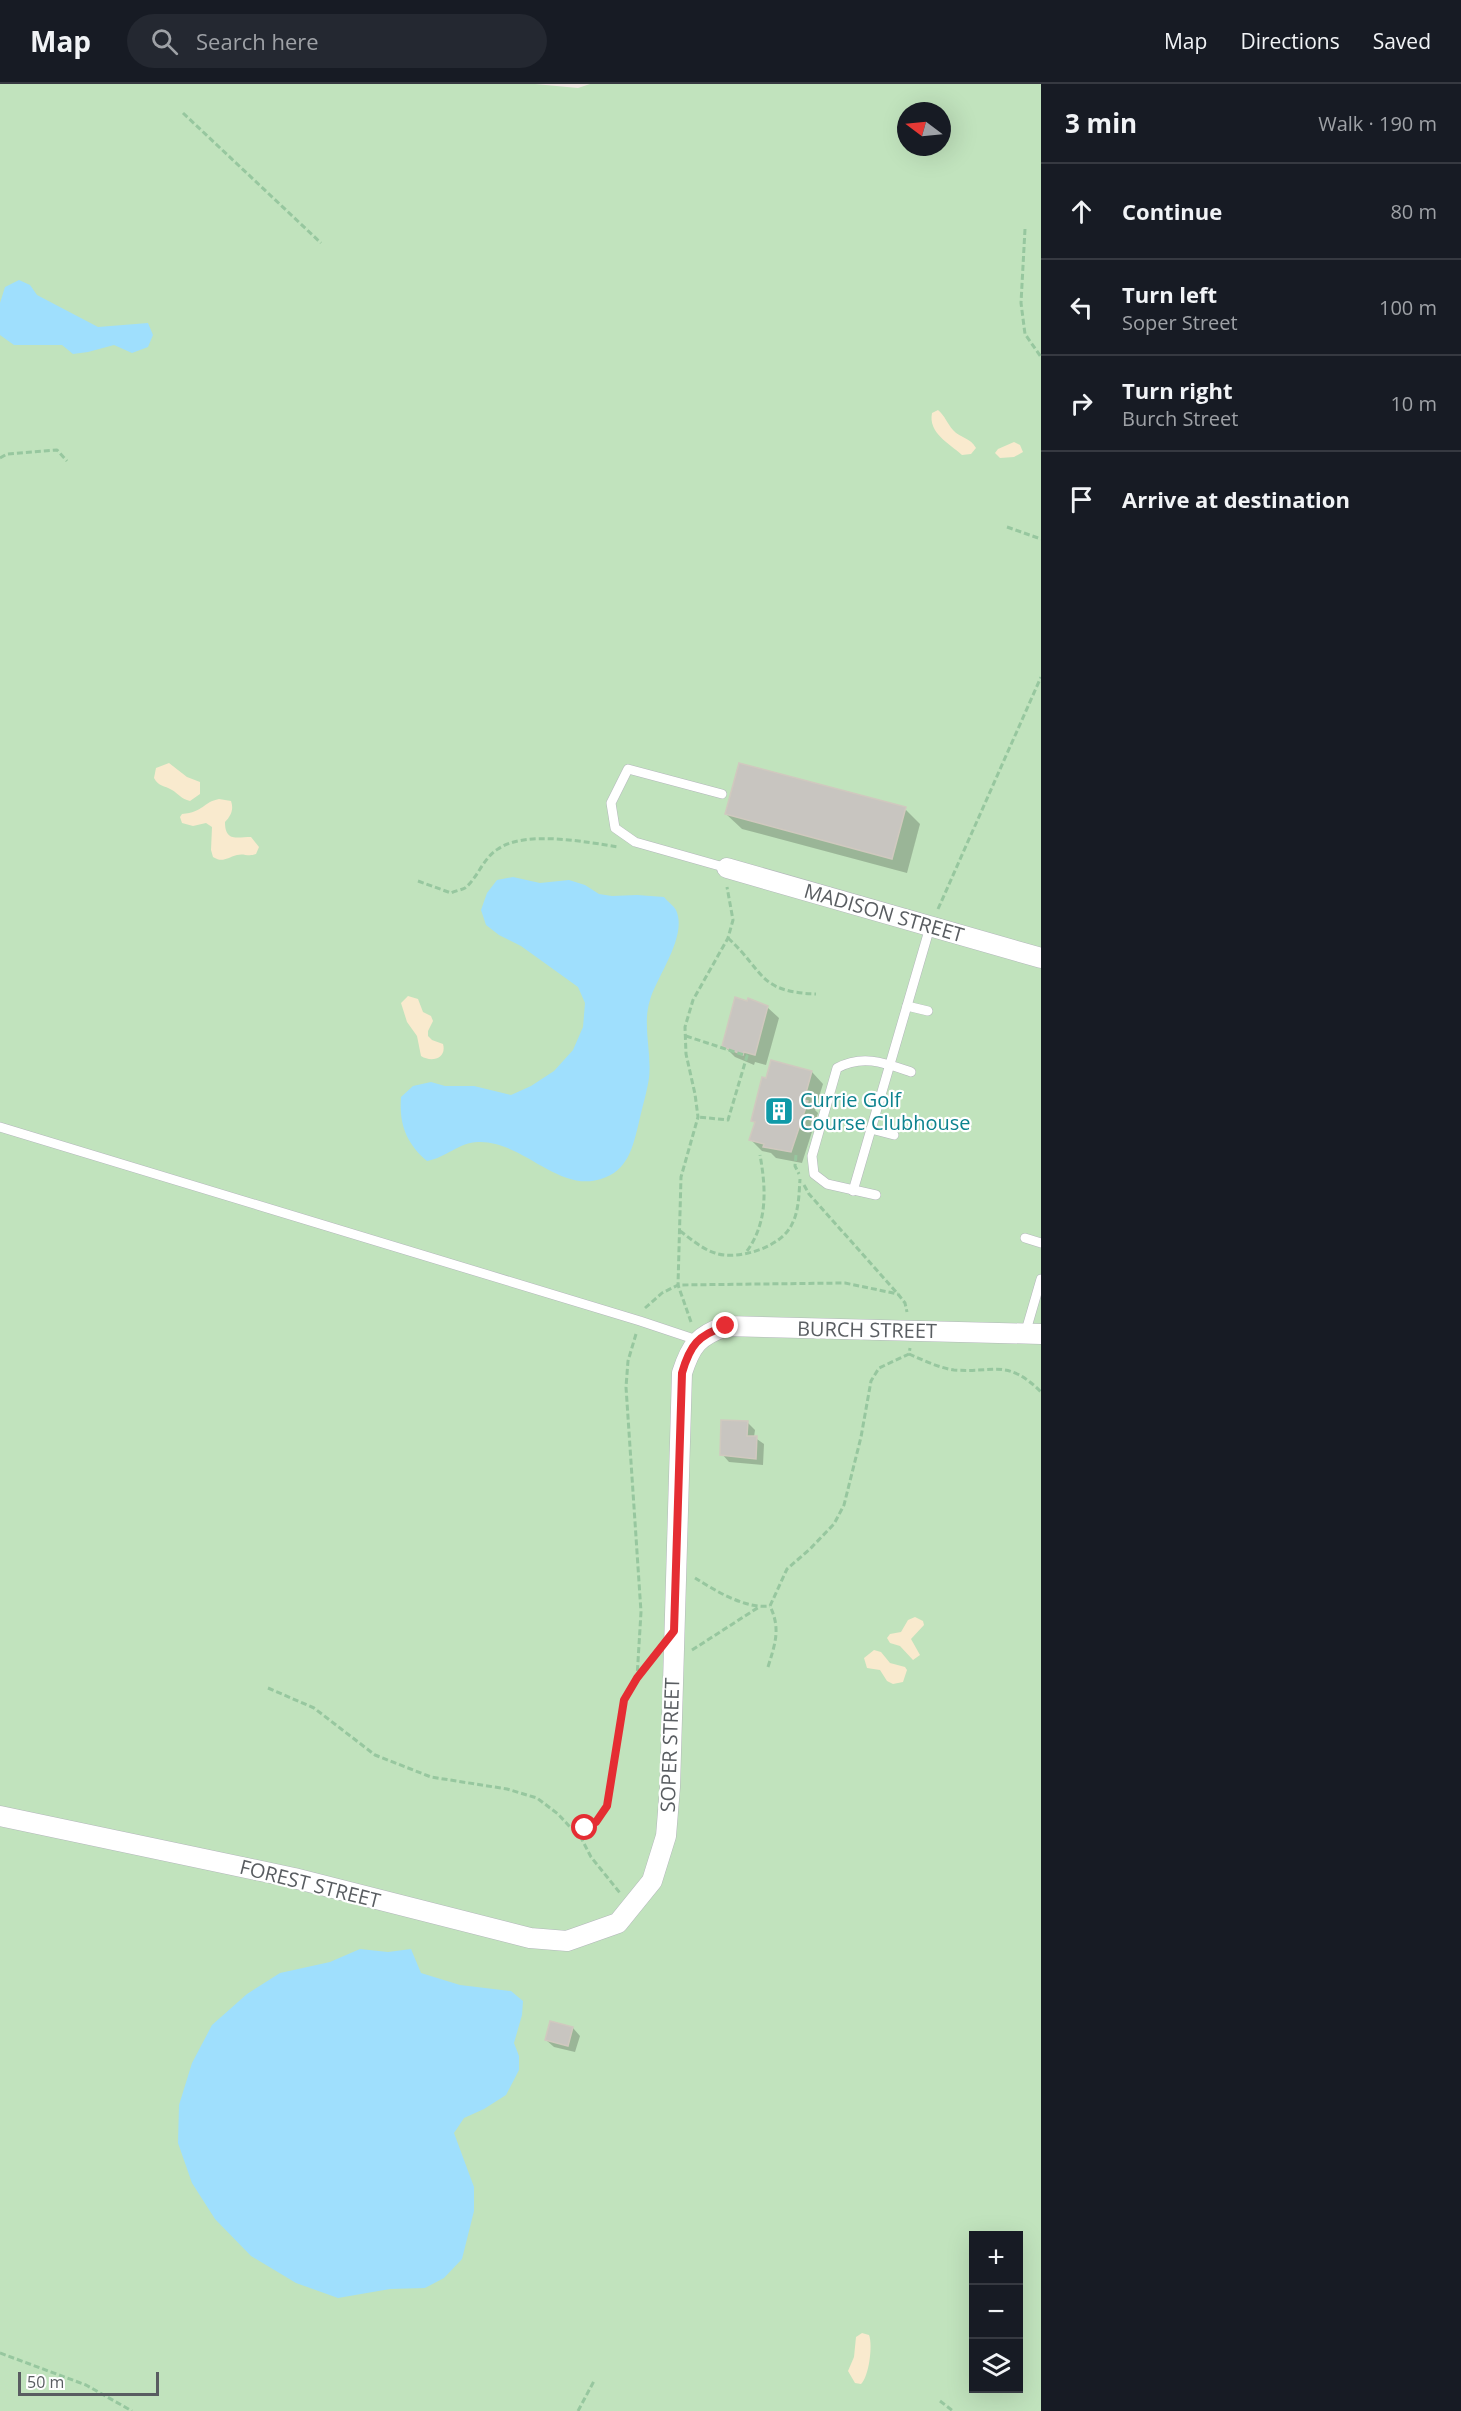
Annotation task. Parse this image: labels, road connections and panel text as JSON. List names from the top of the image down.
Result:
{
  "streets": {
    "street": [
      "MADISON STREET",
      "BURCH STREET",
      "SOPER STREET",
      "FOREST STREET"
    ]
  },
  "crossings": [
    ["BURCH STREET", "SOPER STREET"],
    ["SOPER STREET", "FOREST STREET"]
  ],
  "places": {
    "building": ["Currie Golf Course Clubhouse"]
  },
  "scale_bar": "50 m",
  "north": "left",
  "page": {
    "header": "Map",
    "search": "Search here",
    "nav": ["Map", "Directions", "Saved"],
    "heading": ["3 min", "Walk · 190 m"],
    "list": [
      ["Continue", "80 m"],
      ["Turn left", "Soper Street", "100 m"],
      ["Turn right", "Burch Street", "10 m"],
      "Arrive at destination"
    ],
    "map_buttons": ["+", "−"],
    "scale": "50 m"
  }
}
